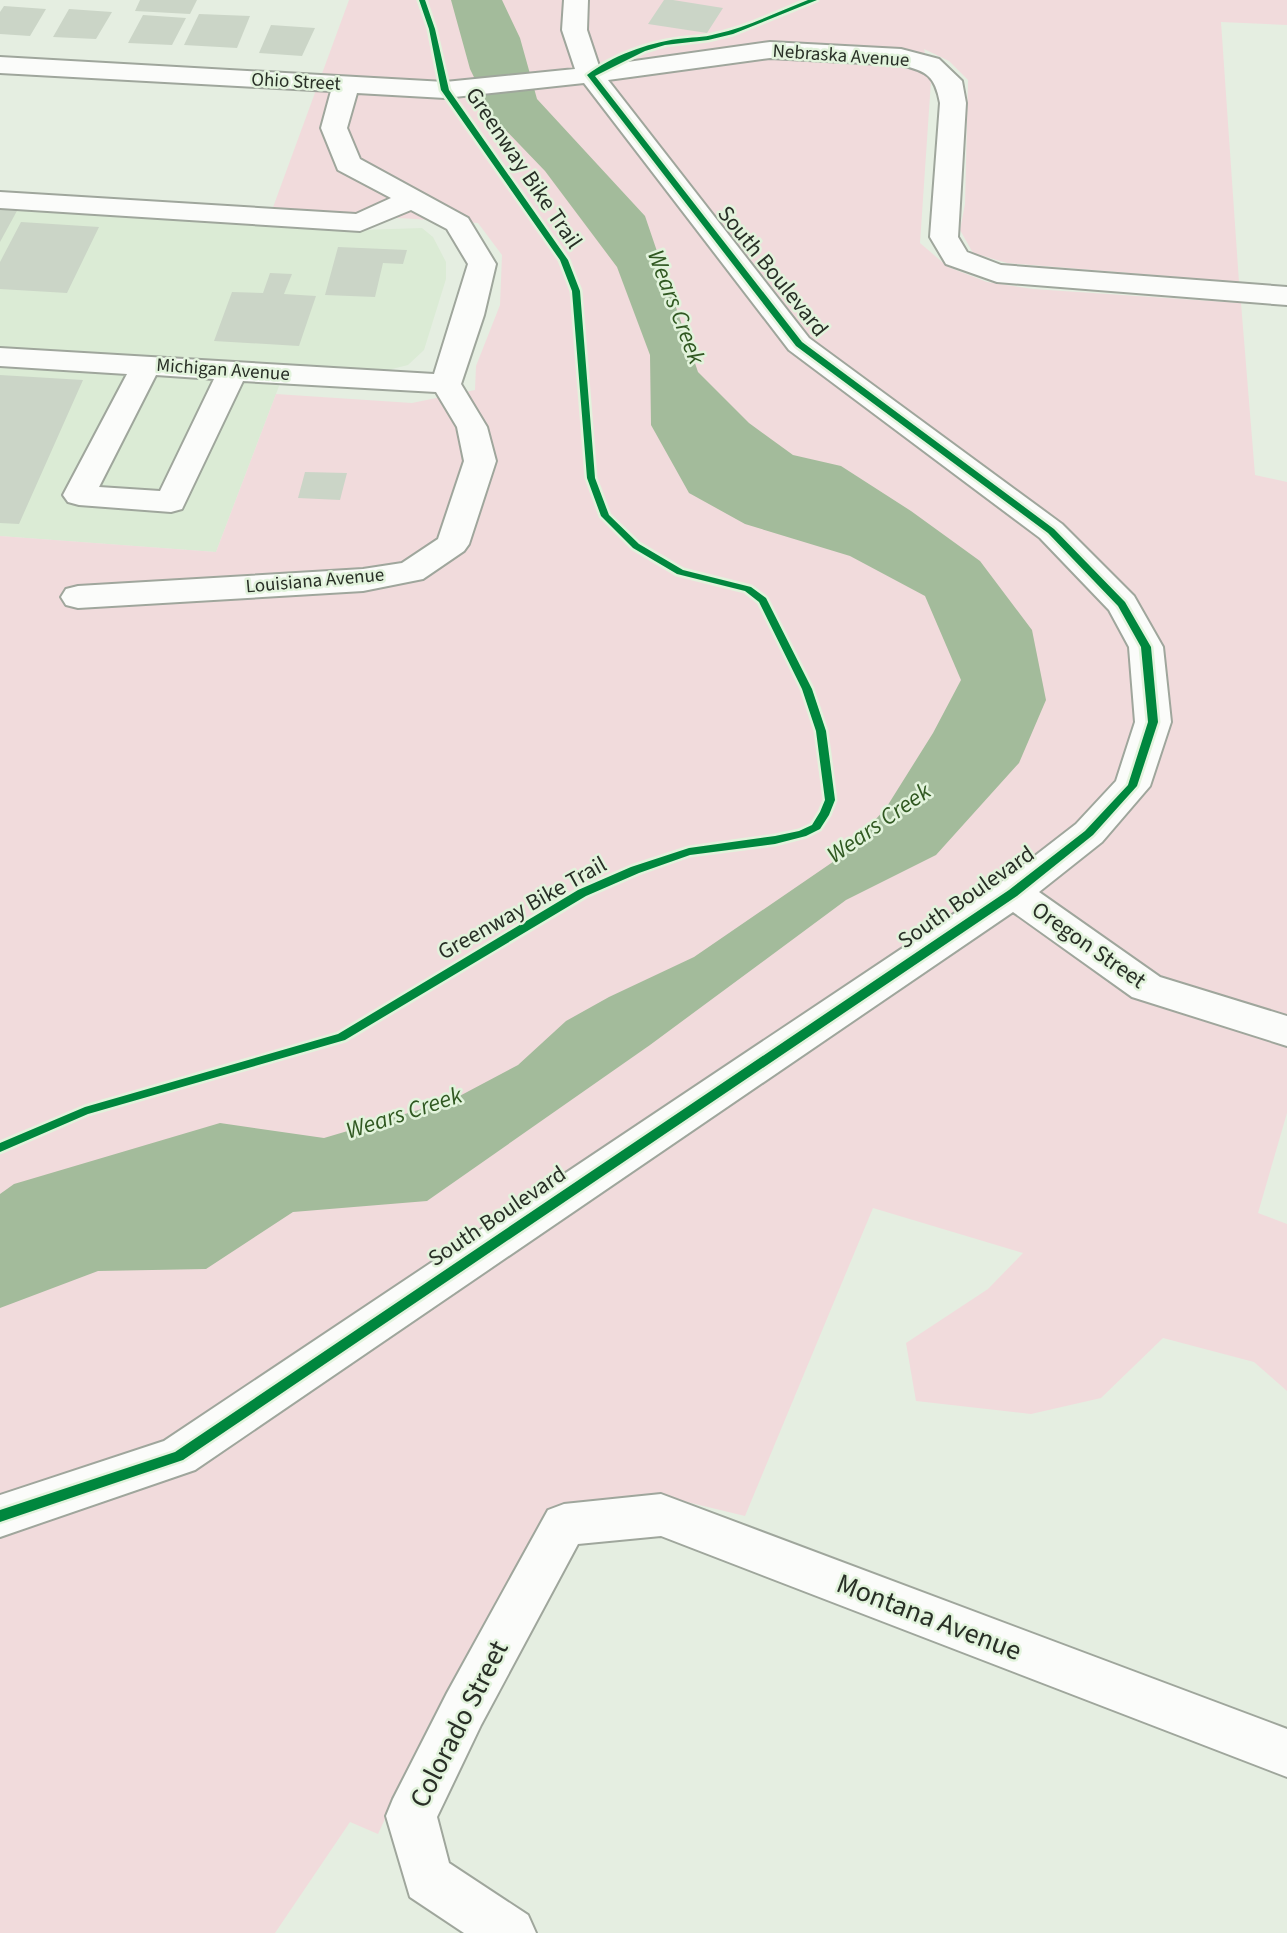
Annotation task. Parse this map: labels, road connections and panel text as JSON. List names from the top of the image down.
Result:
{
  "streets": {
    "street": [
      "Nebraska Avenue",
      "Ohio Street",
      "South Boulevard",
      "Michigan Avenue",
      "Louisiana Avenue",
      "Oregon Street",
      "Montana Avenue",
      "Colorado Street"
    ],
    "cycle path": ["Greenway Bike Trail"]
  },
  "crossings": [
    ["Nebraska Avenue", "Ohio Street"],
    ["Nebraska Avenue", "South Boulevard"],
    ["Ohio Street", "South Boulevard"],
    ["South Boulevard", "Oregon Street"],
    ["Michigan Avenue", "Louisiana Avenue"],
    ["Montana Avenue", "Colorado Street"]
  ],
  "water": ["Wears Creek"]
}
